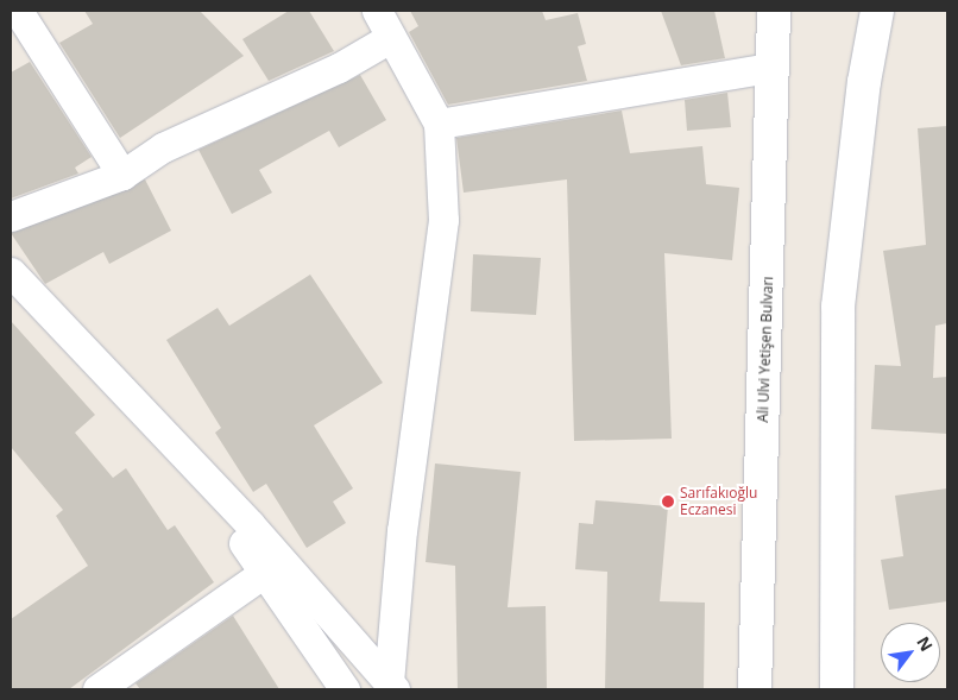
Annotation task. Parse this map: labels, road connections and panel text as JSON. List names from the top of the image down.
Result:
{
  "streets": {
    "main road": ["Ali Ulvi Yetişen Bulvarı"]
  },
  "places": ["Sarıfakıoğlu Eczanesi"],
  "north": "top right"
}
